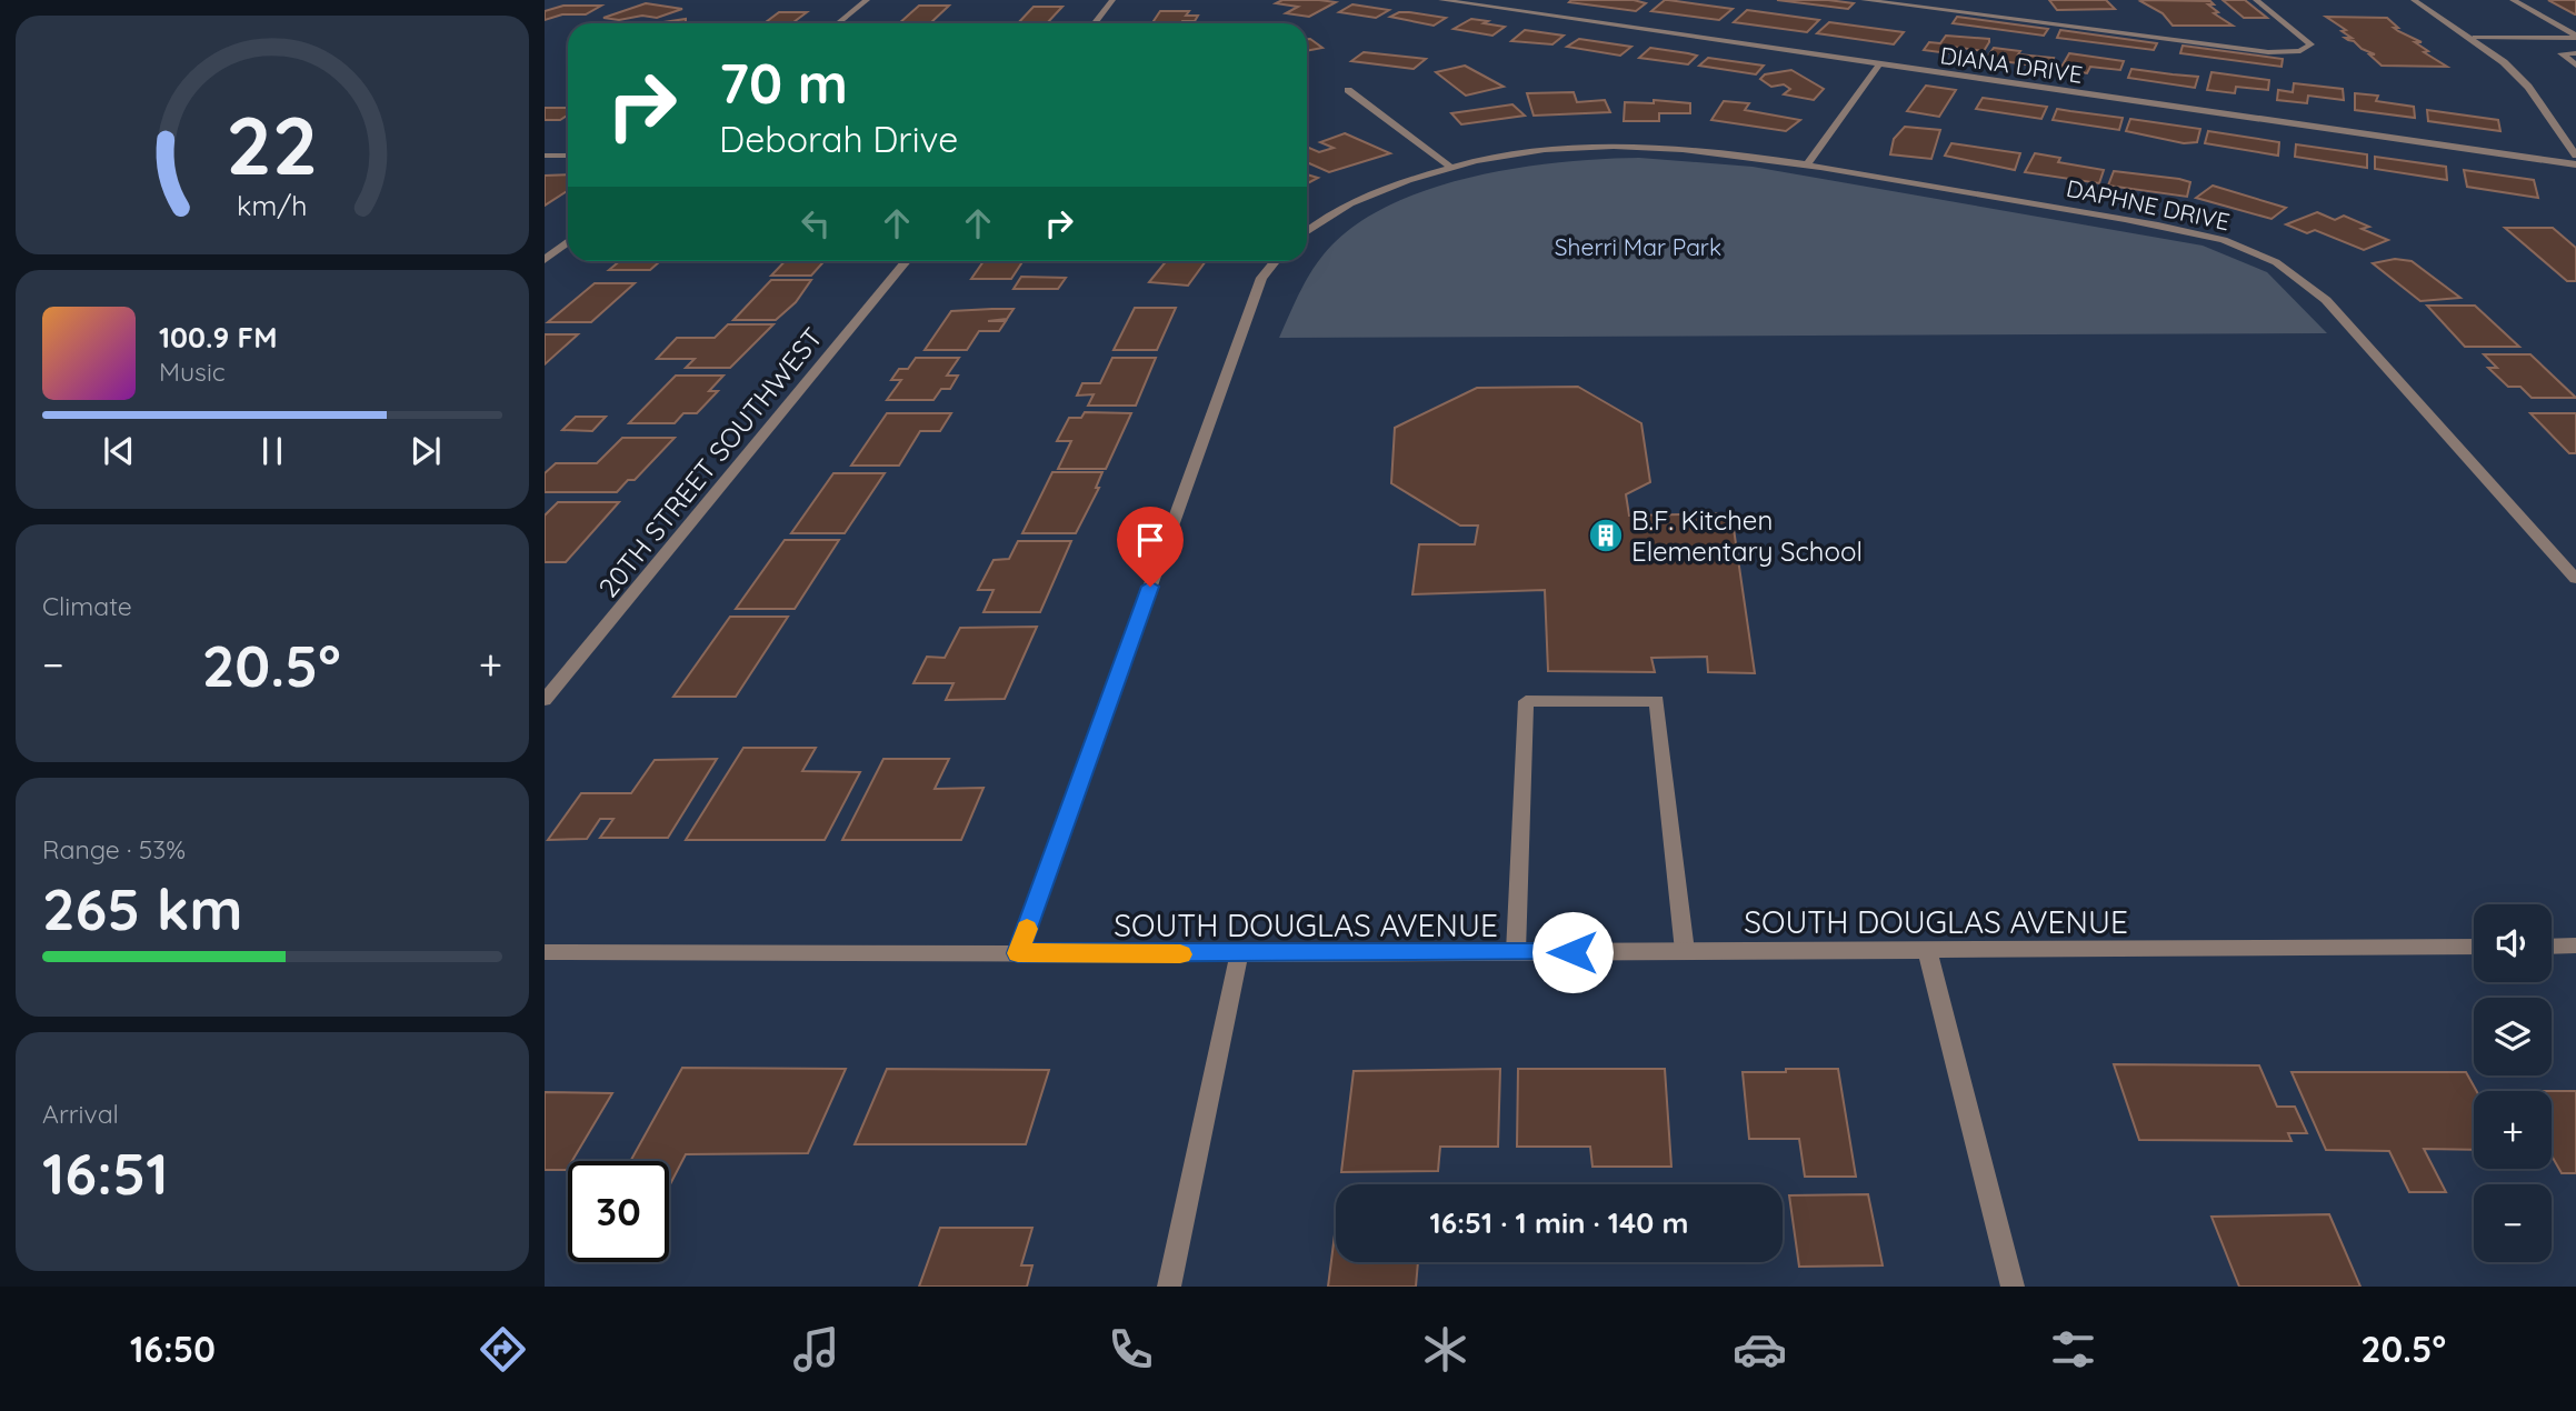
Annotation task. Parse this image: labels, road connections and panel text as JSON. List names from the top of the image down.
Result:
{
  "streets": {
    "street": [
      "DIANA DRIVE",
      "DAPHNE DRIVE",
      "20TH STREET SOUTHWEST",
      "SOUTH DOUGLAS AVENUE"
    ]
  },
  "parks": ["Sherri Mar Park"],
  "places": {
    "building": ["B.F. Kitchen Elementary School"]
  },
  "page": {
    "turn": ["70 m", "Deborah Drive"],
    "song": ["100.9 FM", "Music"],
    "tile": [
      "Climate",
      ["Range · 53%", "265 km"],
      ["Arrival", "16:51"]
    ],
    "heat": ["−", "20.5°", "+"],
    "map_buttons": ["+", "−"],
    "limit": "30",
    "trip": "16:51 · 1 min · 140 m",
    "tabs": ["16:50", "20.5°"],
    "gauge": ["22", "km/h"]
  }
}
